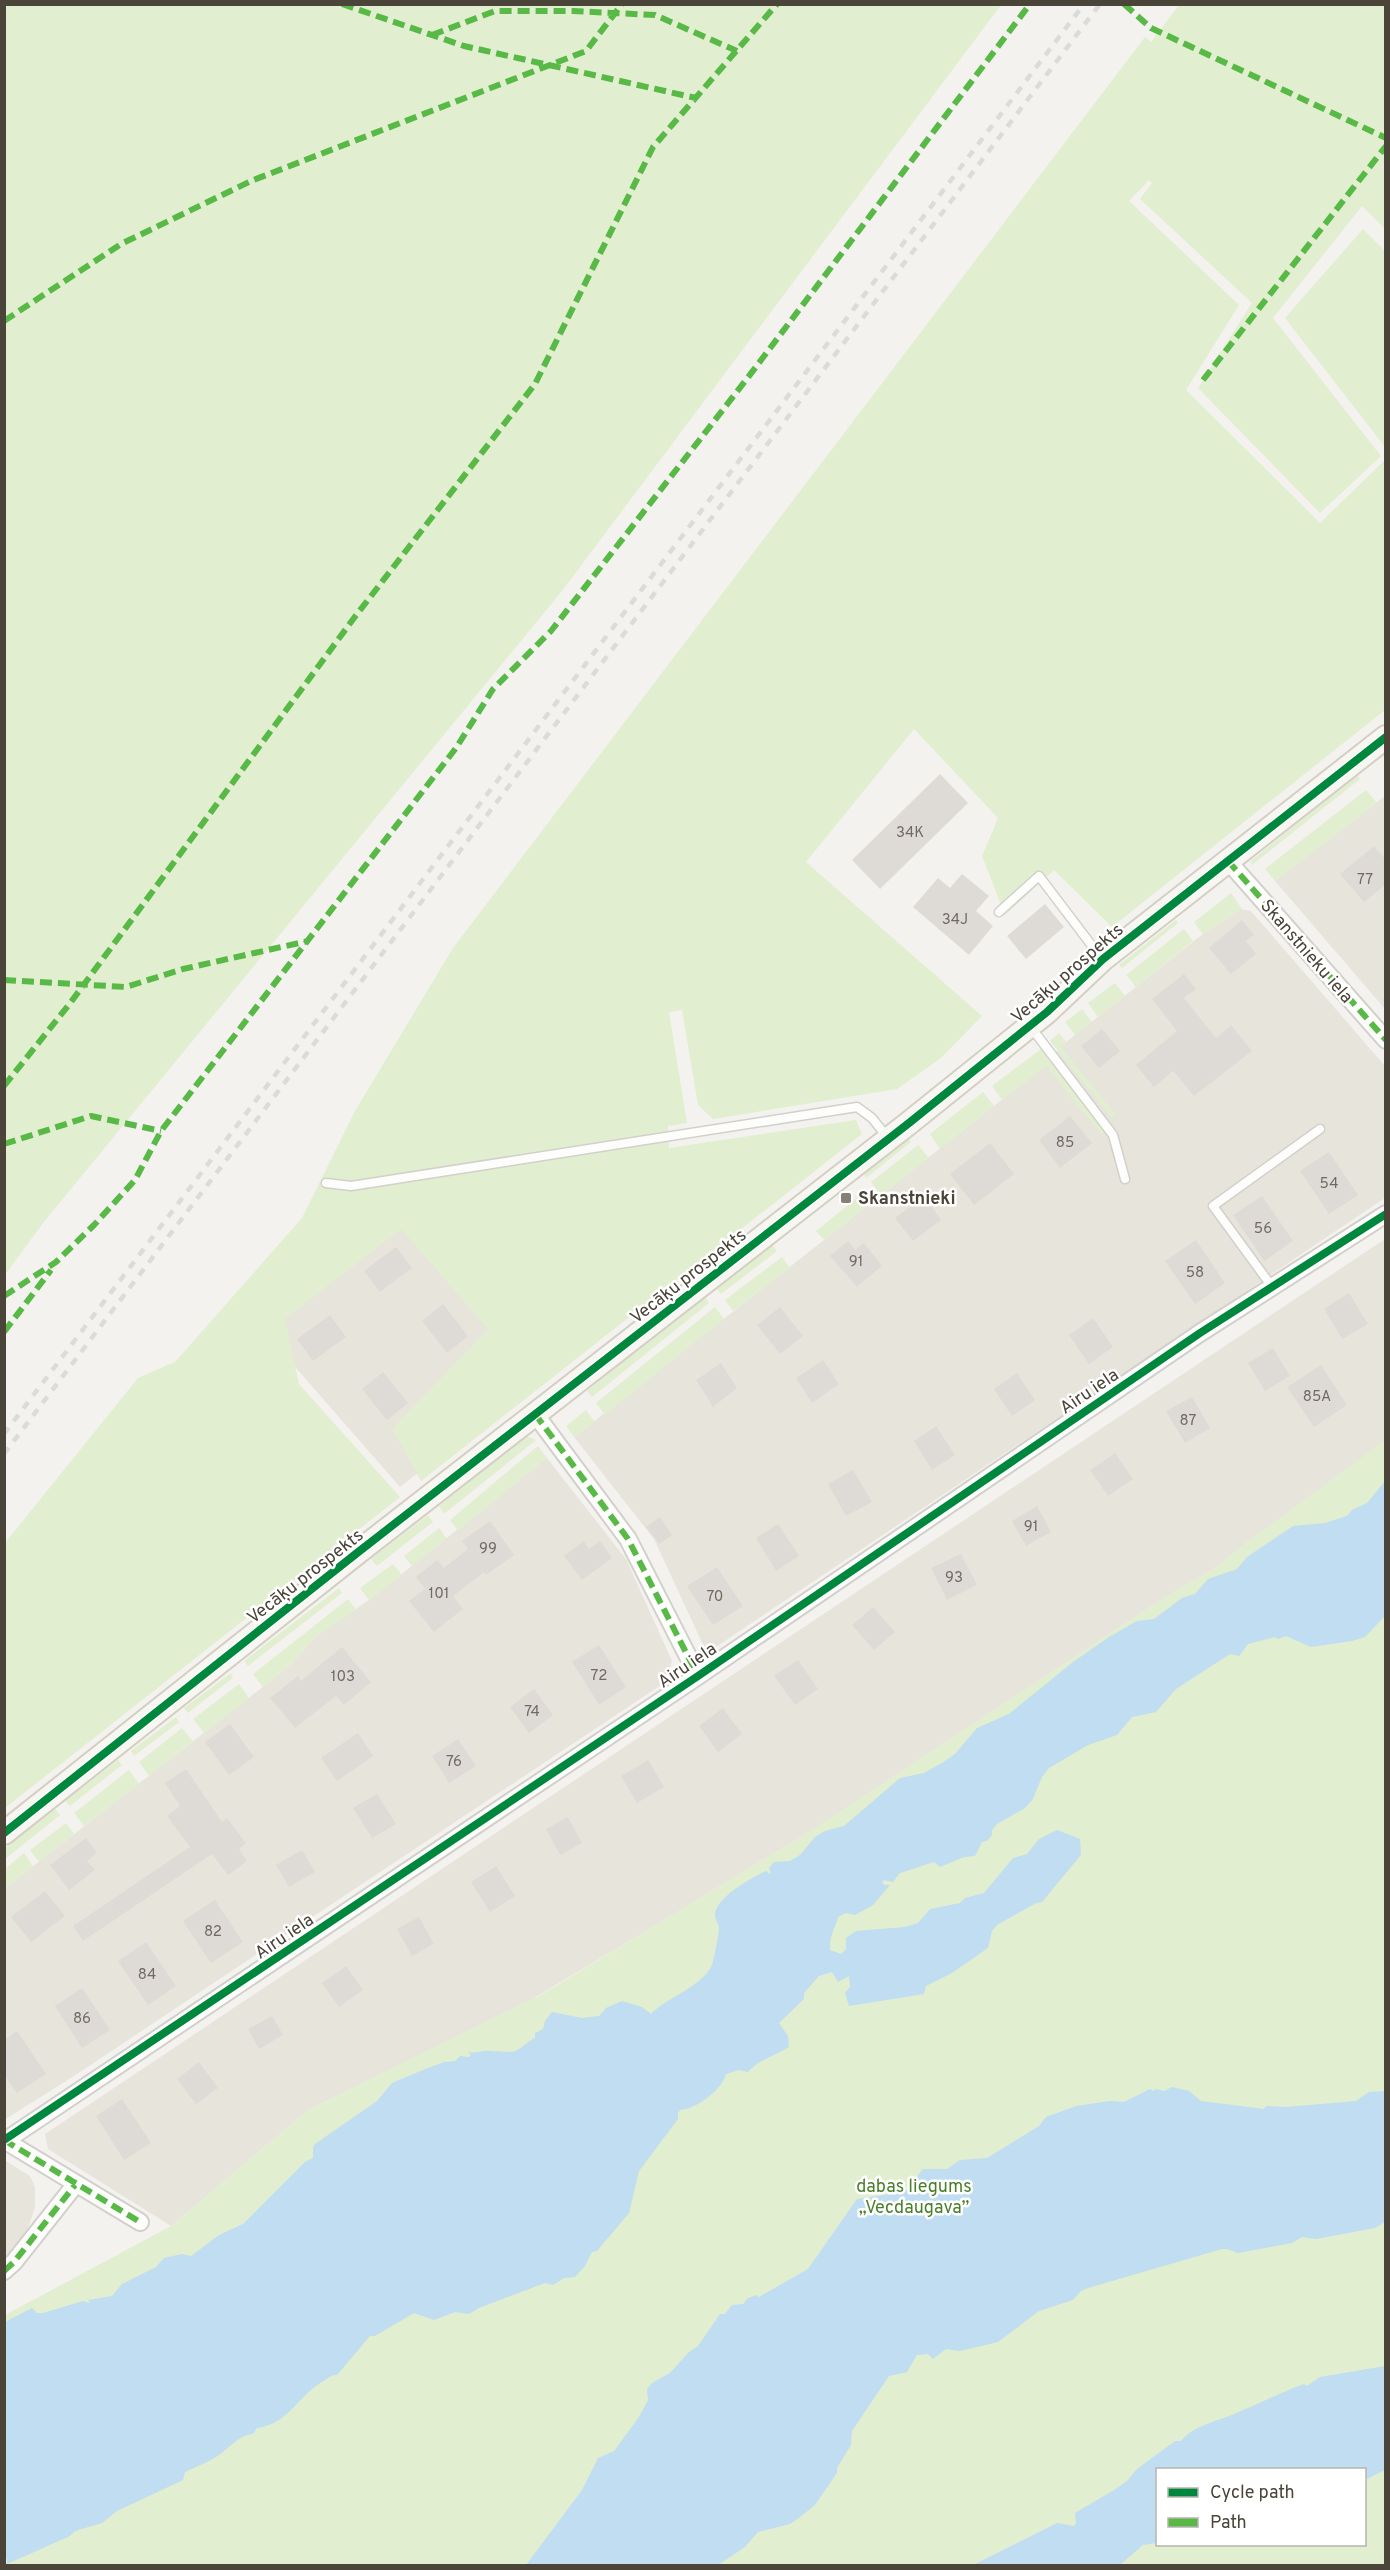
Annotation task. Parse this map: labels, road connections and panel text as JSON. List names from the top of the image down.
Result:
{
  "streets": {
    "main road": ["Vecāķu prospekts"],
    "street": ["Skanstnieku iela", "Airu iela"]
  },
  "crossings": [
    ["Skanstnieku iela", "Vecāķu prospekts"]
  ],
  "parks": ["dabas liegums „Vecdaugava”"],
  "places": {
    "transit": ["Skanstnieki"]
  },
  "house_numbers": [
    "34K",
    "77",
    "34J",
    "85",
    "54",
    "56",
    "91",
    "58",
    "85A",
    "87",
    "91",
    "99",
    "93",
    "101",
    "70",
    "72",
    "103",
    "74",
    "76",
    "82",
    "84",
    "86"
  ],
  "legend": ["Cycle path", "Path"]
}
